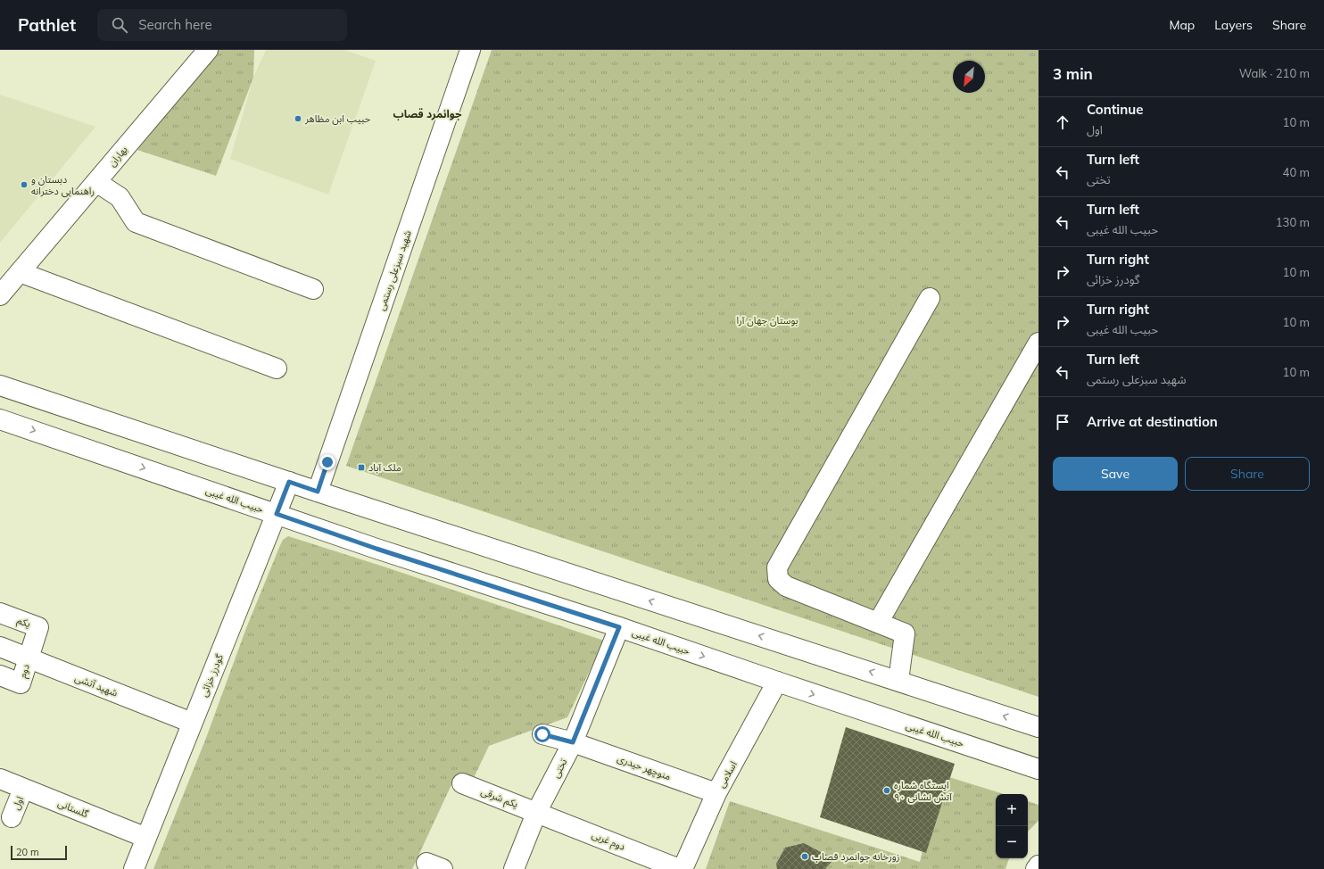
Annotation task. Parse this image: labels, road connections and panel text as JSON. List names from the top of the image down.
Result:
{
  "streets": {
    "street": [
      "بهاران",
      "شهید سبزعلی رستمی",
      "حبیب الله غیبی",
      "یکم",
      "دوم",
      "گودرز خزائی",
      "شهید آتشی",
      "منوچهر حیدری",
      "تختی",
      "اسلامی",
      "یکم شرقی",
      "اول",
      "گلستانی",
      "دوم غربی"
    ]
  },
  "crossings": [
    ["حبیب الله غیبی", "گودرز خزائی"],
    ["حبیب الله غیبی", "تختی"],
    ["حبیب الله غیبی", "اسلامی"],
    ["یکم", "دوم"],
    ["یکم", "شهید آتشی"],
    ["دوم", "شهید آتشی"],
    ["گودرز خزائی", "شهید آتشی"],
    ["گودرز خزائی", "گلستانی"],
    ["منوچهر حیدری", "تختی"],
    ["منوچهر حیدری", "اسلامی"],
    ["تختی", "یکم شرقی"],
    ["تختی", "دوم غربی"],
    ["یکم شرقی", "دوم غربی"],
    ["اول", "گلستانی"]
  ],
  "districts": ["جوانمرد قصاب"],
  "parks": ["بوستان جهان آرا"],
  "places": {
    "other": [
      "حبیب ابن مظاهر",
      "دبستان و راهنمایی دخترانه",
      "ایستگاه شماره ۹۰ آتش نشانی",
      "زورخانه جوانمرد قصاب"
    ],
    "transit": ["ملک آباد"]
  },
  "scale_bar": "20 m",
  "north": "bottom left",
  "page": {
    "header": "Pathlet",
    "search": "Search here",
    "nav": ["Map", "Layers", "Share"],
    "heading": ["3 min", "Walk · 210 m"],
    "list": [
      ["Continue", "اول", "10 m"],
      ["Turn left", "تختی", "40 m"],
      ["Turn left", "حبیب الله غیبی", "130 m"],
      ["Turn right", "گودرز خزائی", "10 m"],
      ["Turn right", "حبیب الله غیبی", "10 m"],
      ["Turn left", "شهید سبزعلی رستمی", "10 m"],
      "Arrive at destination"
    ],
    "buttons": ["Save", "Share"],
    "map_buttons": ["+", "−"],
    "scale": "20 m"
  }
}
